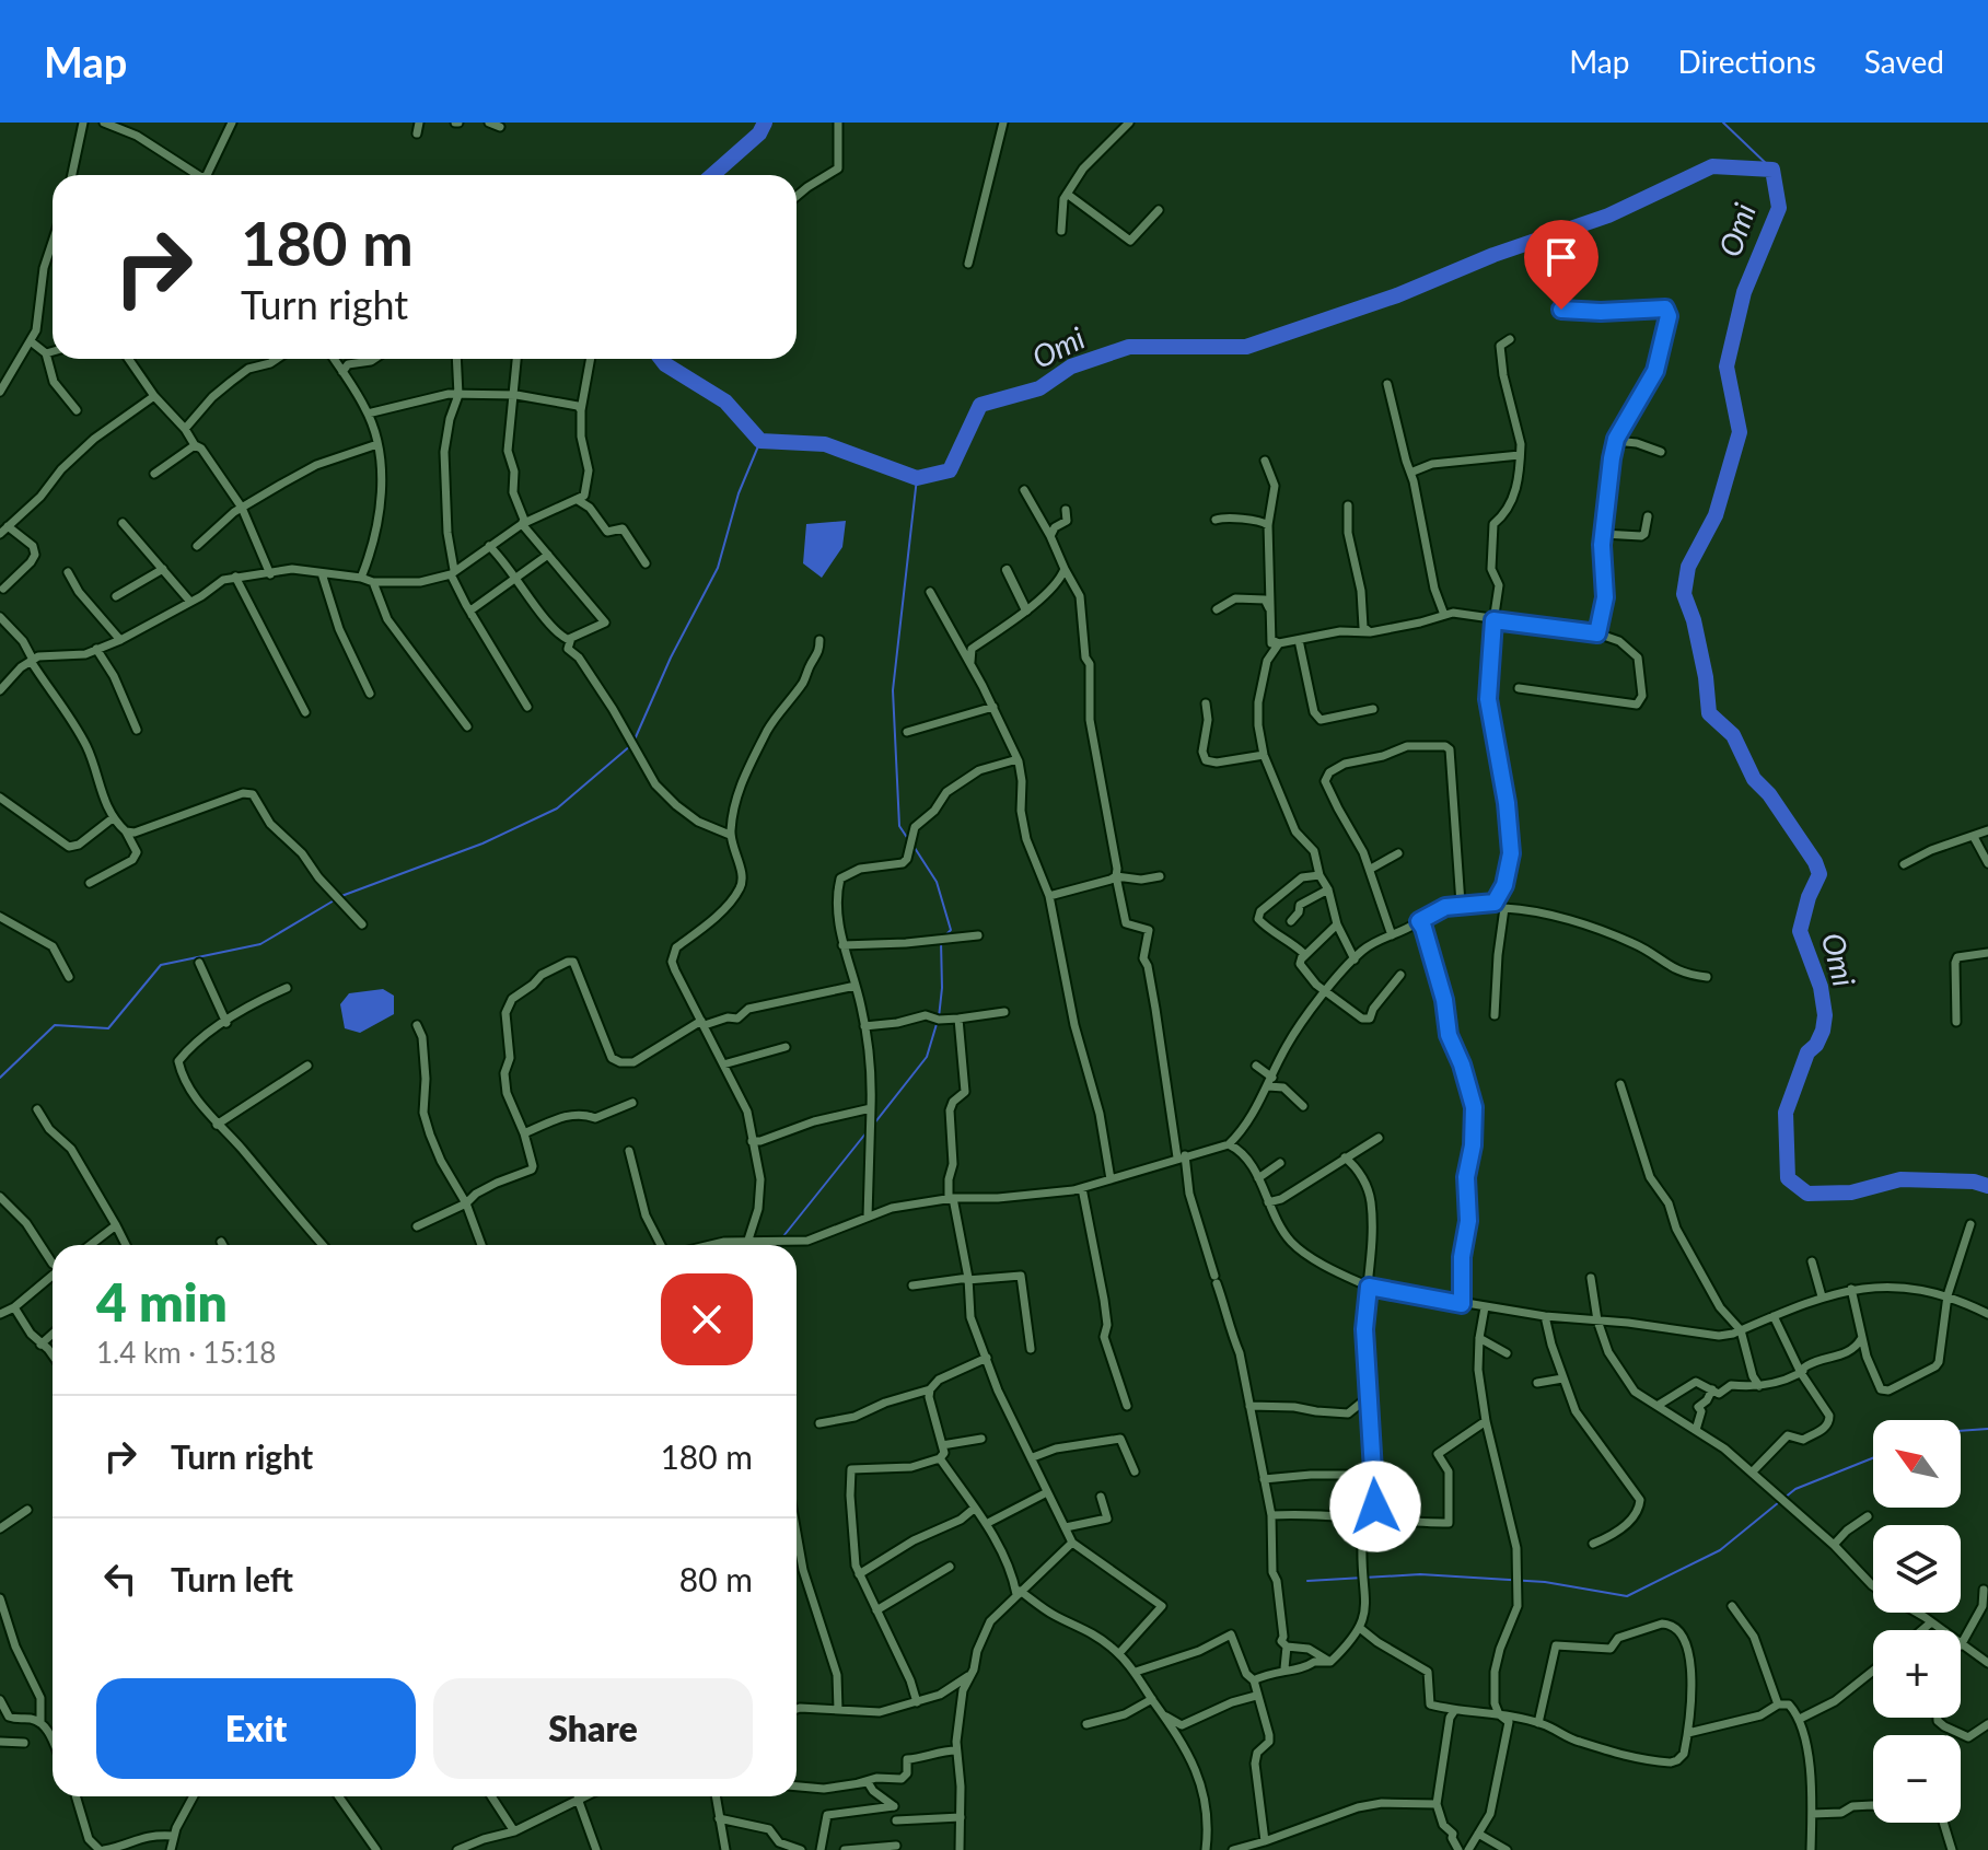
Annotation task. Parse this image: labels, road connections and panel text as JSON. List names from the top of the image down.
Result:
{
  "water": ["Omi"],
  "north": "top left",
  "page": {
    "header": "Map",
    "nav": ["Map", "Directions", "Saved"],
    "turn": ["180 m", "Turn right"],
    "heading": ["4 min", "1.4 km · 15:18"],
    "list": [
      {
        "name": "Turn right",
        "value": "180 m"
      },
      {
        "name": "Turn left",
        "value": "80 m"
      }
    ],
    "map_buttons": ["+", "−"],
    "buttons": ["Exit", "Share"]
  }
}
